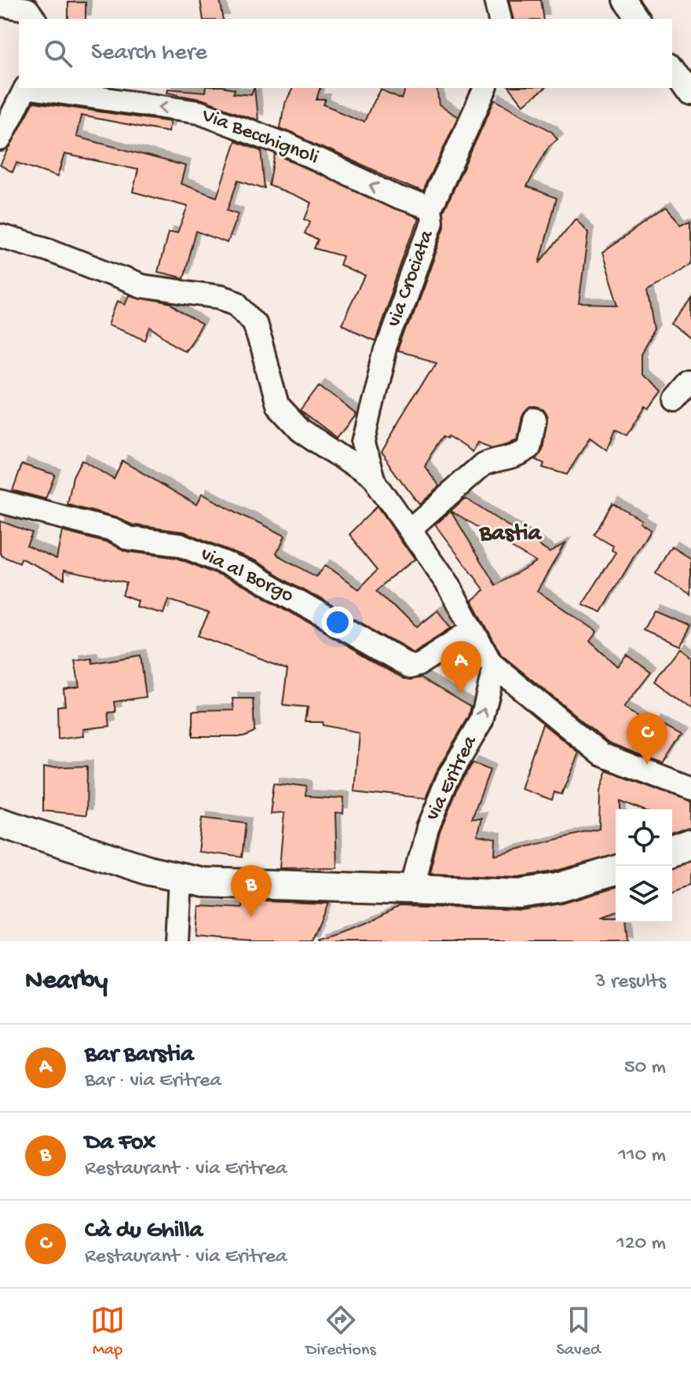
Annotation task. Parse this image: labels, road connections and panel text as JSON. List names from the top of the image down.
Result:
{
  "streets": {
    "street": [
      "Via Becchignoli",
      "via Crociata",
      "via al Borgo",
      "via Eritrea"
    ]
  },
  "crossings": [
    ["Via Becchignoli", "via Crociata"]
  ],
  "one_way": ["Via Becchignoli", "via Eritrea"],
  "districts": ["Bastia"],
  "page": {
    "search": "Search here",
    "pins": ["A", "C", "B"],
    "heading": ["Nearby", "3 results"],
    "list": [
      {
        "mark": "A",
        "name": "Bar Barstia",
        "note": "Bar · via Eritrea",
        "value": "50 m"
      },
      {
        "mark": "B",
        "name": "Da Fox",
        "note": "Restaurant · via Eritrea",
        "value": "110 m"
      },
      {
        "mark": "C",
        "name": "Cà du Ghilla",
        "note": "Restaurant · via Eritrea",
        "value": "120 m"
      }
    ],
    "nav": ["Map", "Directions", "Saved"]
  }
}
